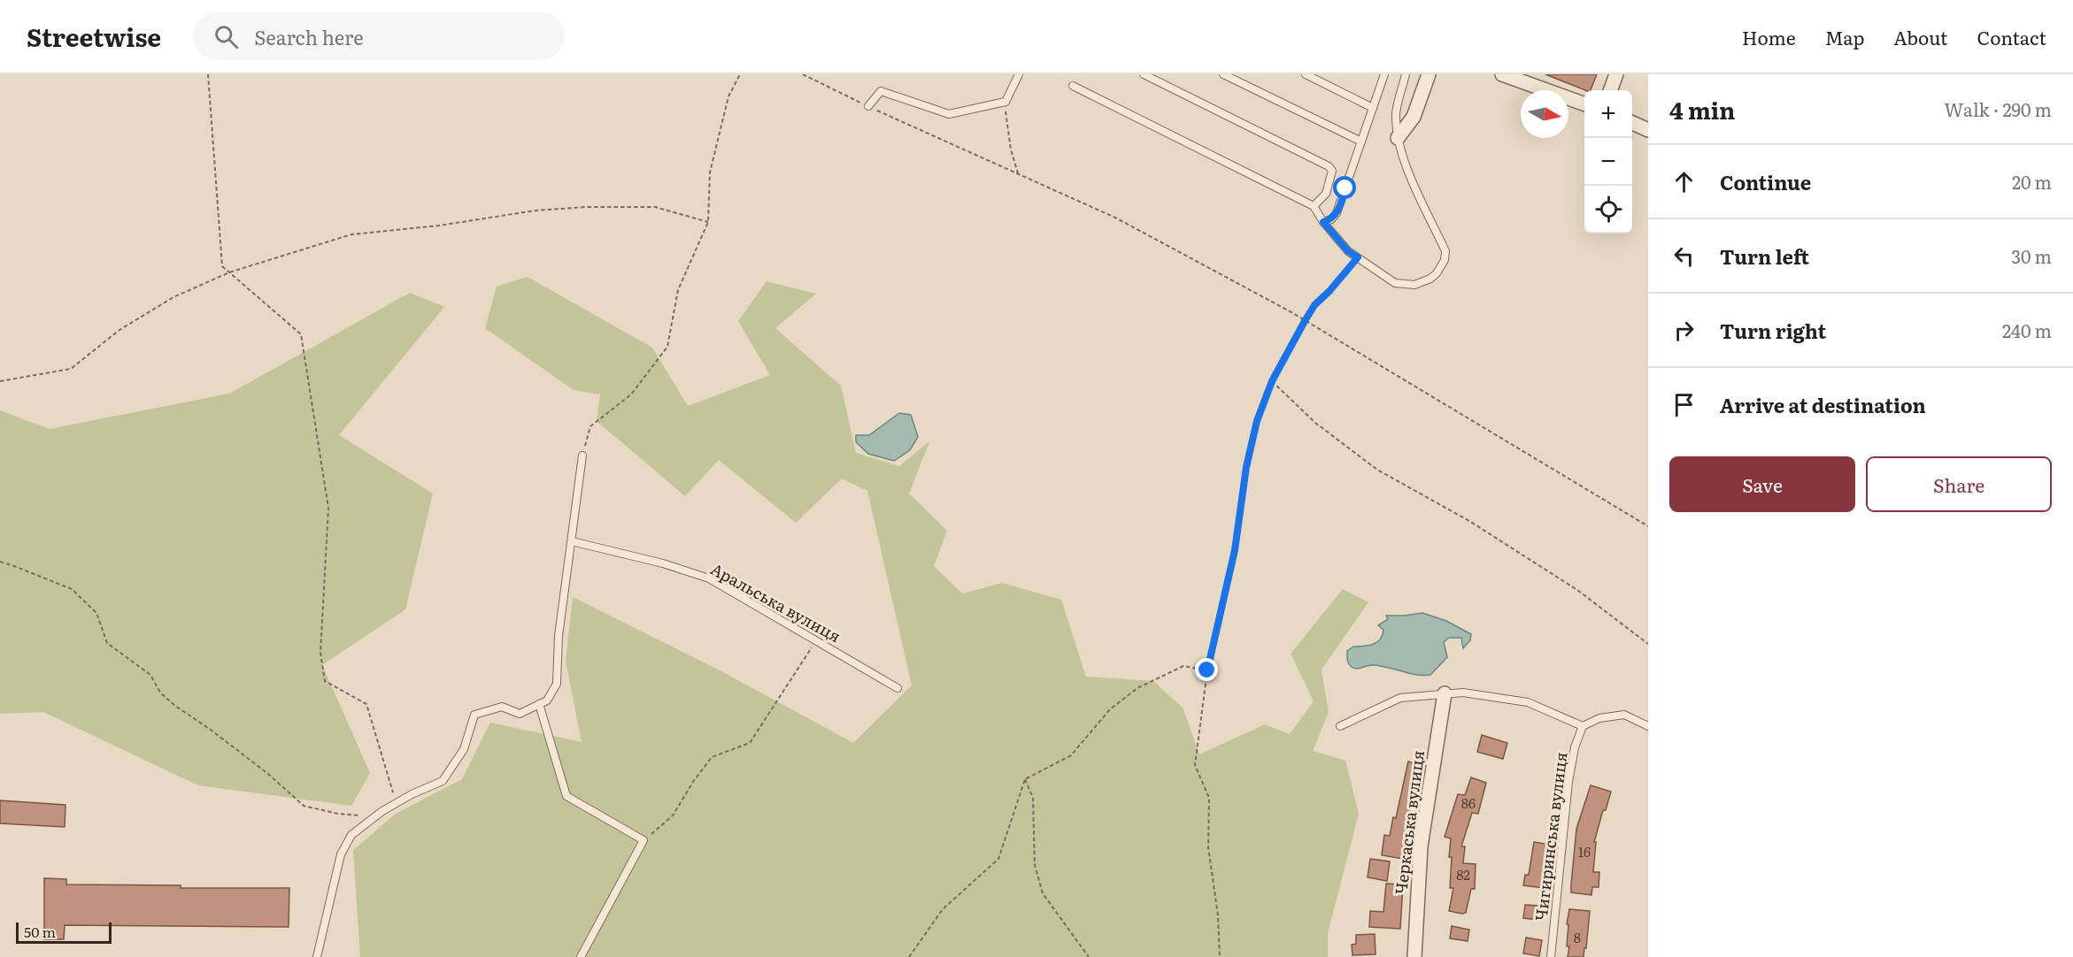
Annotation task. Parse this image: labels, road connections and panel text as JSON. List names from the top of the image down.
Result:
{
  "streets": {
    "street": ["Черкаська вулиця"],
    "lane": ["Аральська вулиця", "Чигиринська вулиця"]
  },
  "house_numbers": [
    "86",
    "16",
    "82",
    "8"
  ],
  "scale_bar": "50 m",
  "north": "right",
  "page": {
    "header": "Streetwise",
    "search": "Search here",
    "nav": [
      "Home",
      "Map",
      "About",
      "Contact"
    ],
    "heading": ["4 min", "Walk · 290 m"],
    "map_buttons": ["+", "−"],
    "list": [
      ["Continue", "20 m"],
      ["Turn left", "30 m"],
      ["Turn right", "240 m"],
      "Arrive at destination"
    ],
    "buttons": ["Save", "Share"],
    "scale": "50 m"
  }
}
